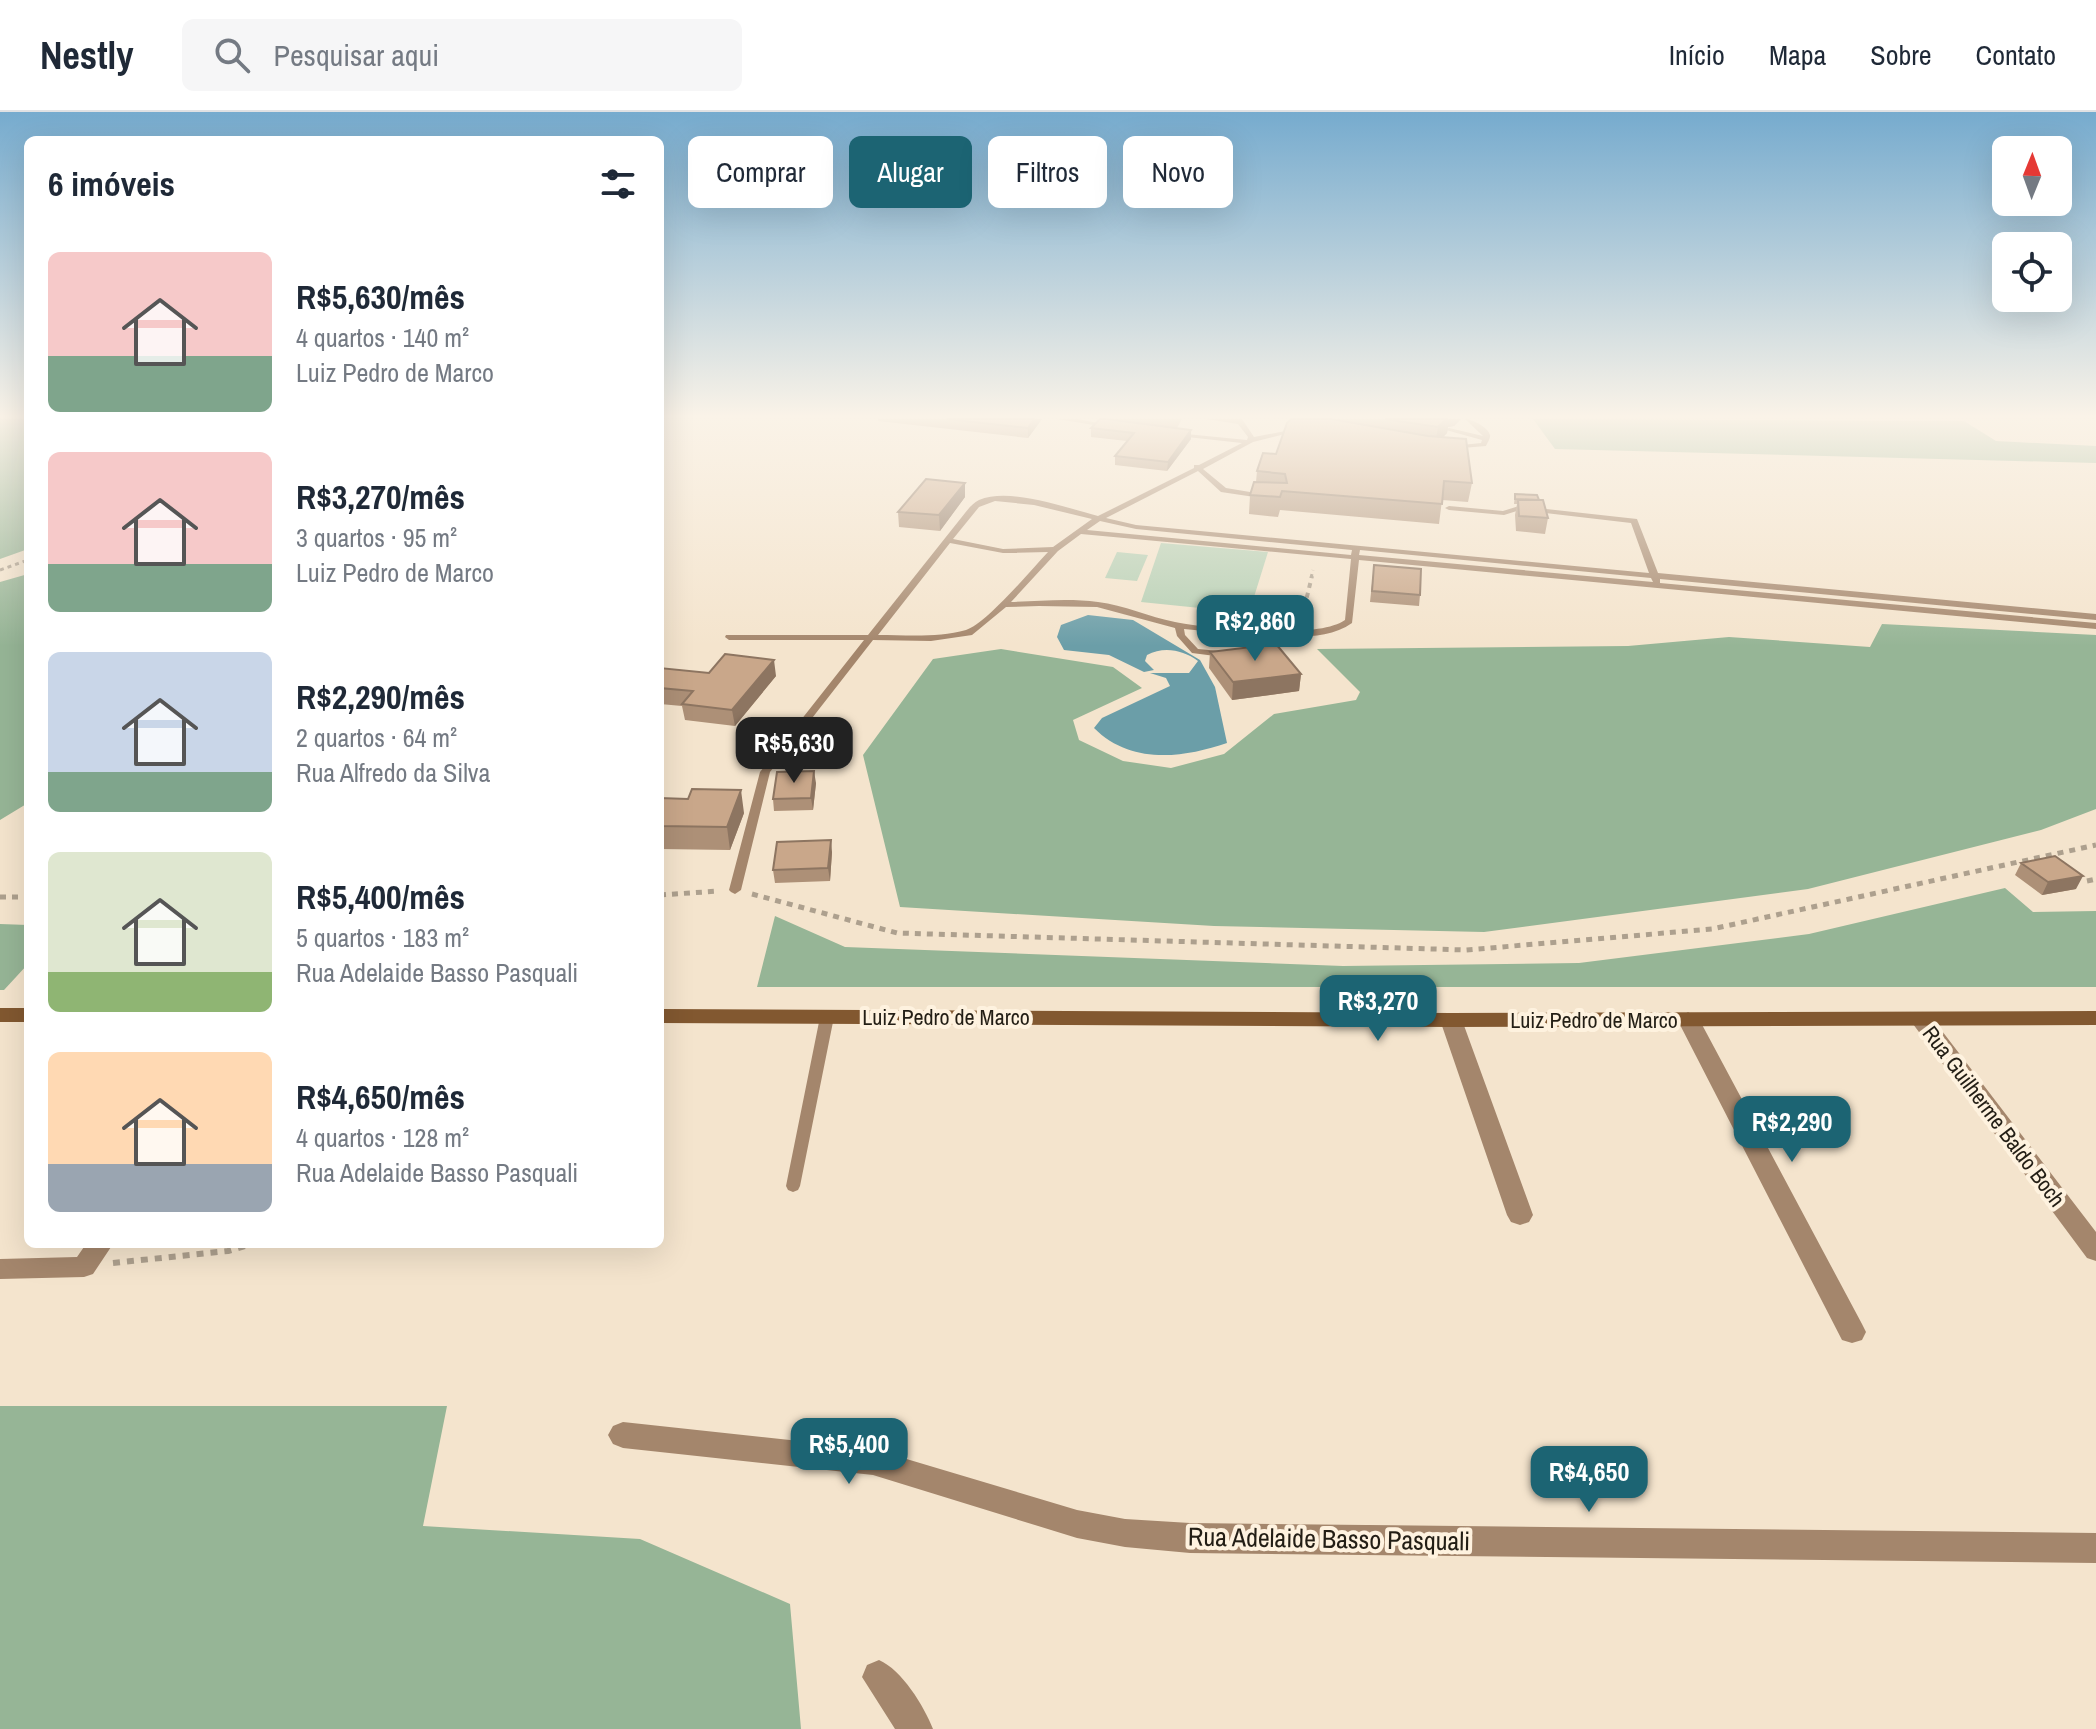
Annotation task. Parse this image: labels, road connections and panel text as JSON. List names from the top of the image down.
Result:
{
  "streets": {
    "main road": ["Luiz Pedro de Marco"],
    "street": ["Rua Guilherme Baldo Boch", "Rua Adelaide Basso Pasquali"]
  },
  "crossings": [
    ["Luiz Pedro de Marco", "Rua Guilherme Baldo Boch"]
  ],
  "north": "top",
  "page": {
    "header": "Nestly",
    "search": "Pesquisar aqui",
    "nav": [
      "Início",
      "Mapa",
      "Sobre",
      "Contato"
    ],
    "chip": [
      "Comprar",
      "Alugar",
      "Filtros",
      "Novo"
    ],
    "heading": "6 imóveis",
    "list": [
      {
        "name": "R$5,630/mês",
        "note": "4 quartos · 140 m² · Luiz Pedro de Marco"
      },
      {
        "name": "R$3,270/mês",
        "note": "3 quartos · 95 m² · Luiz Pedro de Marco"
      },
      {
        "name": "R$2,290/mês",
        "note": "2 quartos · 64 m² · Rua Alfredo da Silva"
      },
      {
        "name": "R$5,400/mês",
        "note": "5 quartos · 183 m² · Rua Adelaide Basso Pasquali"
      },
      {
        "name": "R$4,650/mês",
        "note": "4 quartos · 128 m² · Rua Adelaide Basso Pasquali"
      }
    ],
    "price": [
      "R$2,860",
      "R$5,630",
      "R$3,270",
      "R$2,290",
      "R$5,400",
      "R$4,650"
    ]
  }
}
